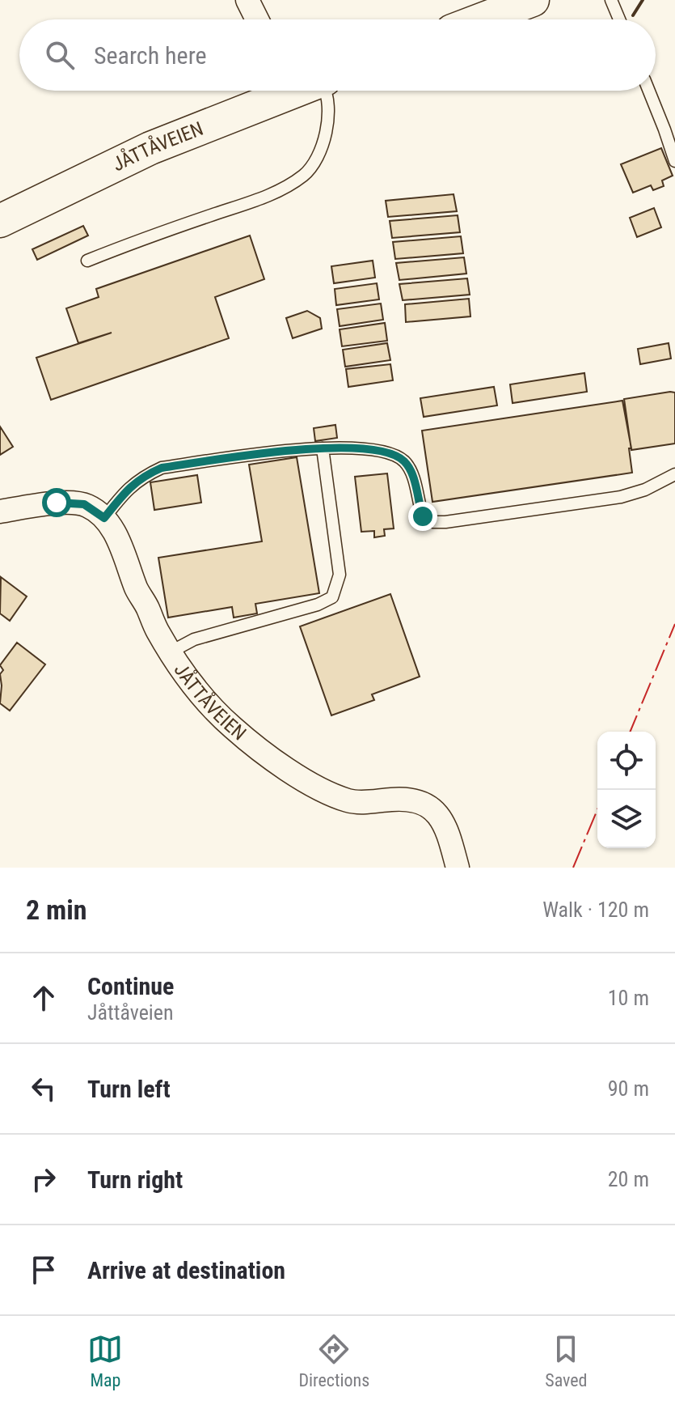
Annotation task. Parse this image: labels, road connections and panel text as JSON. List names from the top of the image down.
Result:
{
  "streets": {
    "main road": ["JÅTTÅVEIEN"]
  },
  "page": {
    "search": "Search here",
    "heading": ["2 min", "Walk · 120 m"],
    "list": [
      ["Continue", "Jåttåveien", "10 m"],
      ["Turn left", "90 m"],
      ["Turn right", "20 m"],
      "Arrive at destination"
    ],
    "nav": ["Map", "Directions", "Saved"]
  }
}
